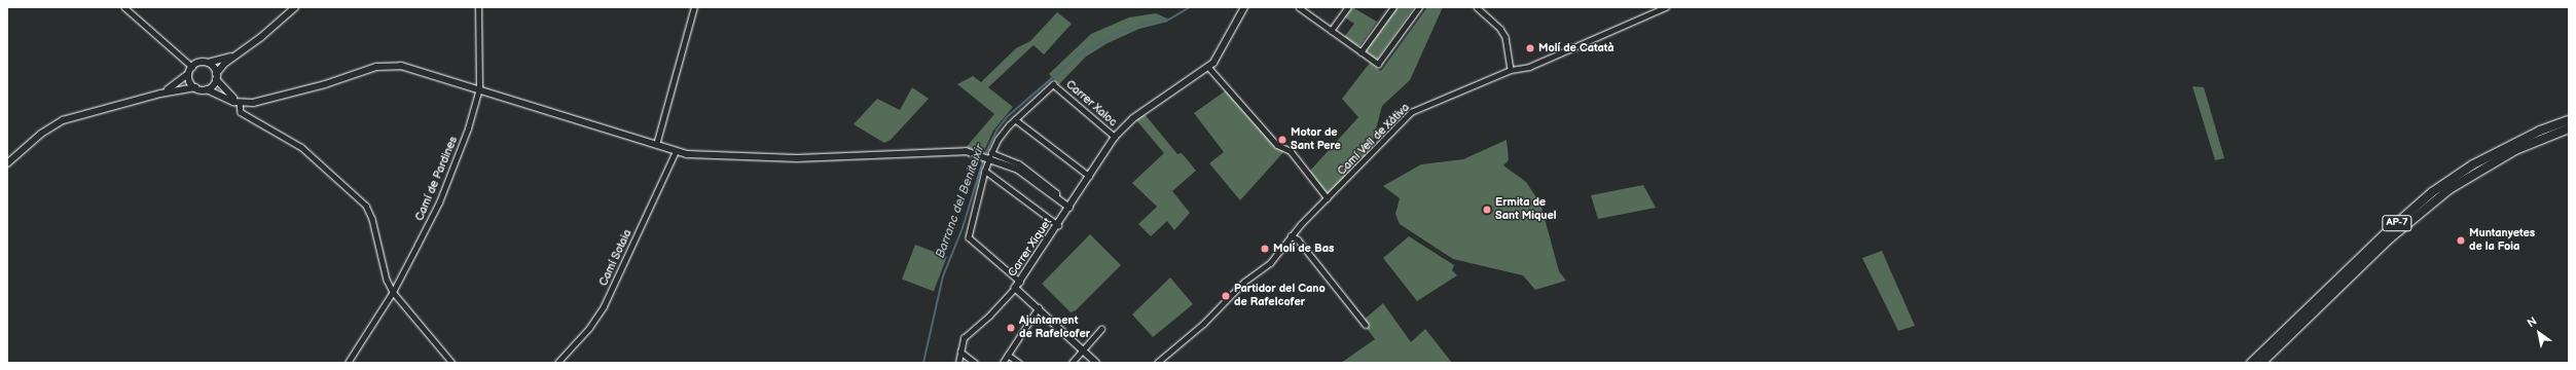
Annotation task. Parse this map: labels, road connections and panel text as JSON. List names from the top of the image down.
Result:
{
  "streets": {
    "highway": ["AP-7"],
    "street": [
      "Carrer Xaloc",
      "Camí Vell de Xàtiva",
      "Camí de Pardines",
      "Carrer Xiquet",
      "Camí Sotaia"
    ]
  },
  "crossings": [
    ["Carrer Xaloc", "Carrer Xiquet"]
  ],
  "water": ["Barranc del Beniteixir"],
  "places": [
    "Molí de Catatà",
    "Motor de Sant Pere",
    "Ermita de Sant Miquel",
    "Muntanyetes de la Foia",
    "Molí de Bas",
    "Partidor del Cano de Rafelcofer",
    "Ajuntament de Rafelcofer"
  ],
  "north": "top left"
}
